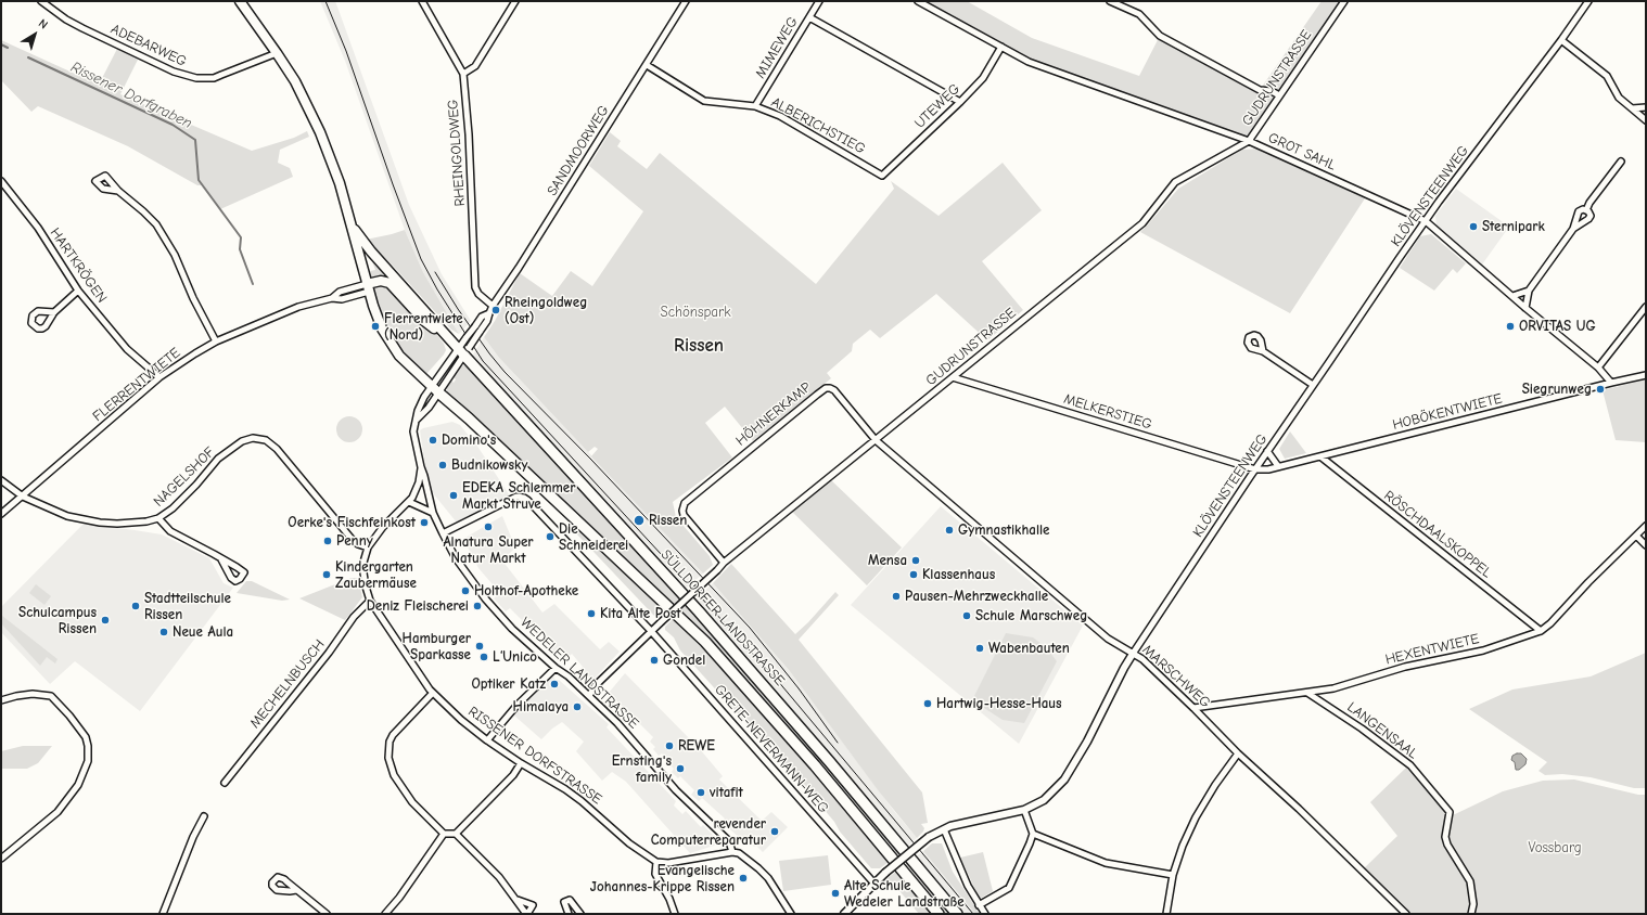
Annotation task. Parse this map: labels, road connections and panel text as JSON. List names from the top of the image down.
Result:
{
  "streets": {
    "highway": ["SÜLLDORFER LANDSTRASSE"],
    "street": [
      "ADEBARWEG",
      "MIMEWEG",
      "GUDRUNSTRASSE",
      "UTEWEG",
      "ALBERICHSTIEG",
      "SANDMOORWEG",
      "GROT SAHL",
      "RHEINGOLDWEG",
      "KLÖVENSTEENWEG",
      "HARTKRÖGEN",
      "FLERRENTWIETE",
      "MELKERSTIEG",
      "HOBÖKENTWIETE",
      "HÖHNERKAMP",
      "NAGELSHOF",
      "RÖSCHDAALSKOPPEL",
      "HEXENTWIETE",
      "WEDELER LANDSTRASSE",
      "MARSCHWEG",
      "MECHELNBUSCH",
      "LANGENSAAL",
      "GRETE-NEVERMANN-WEG",
      "RISSENER DORFSTRASSE"
    ]
  },
  "crossings": [
    ["MIMEWEG", "ALBERICHSTIEG"],
    ["GUDRUNSTRASSE", "GROT SAHL"],
    ["GUDRUNSTRASSE", "MELKERSTIEG"],
    ["GUDRUNSTRASSE", "HÖHNERKAMP"],
    ["GUDRUNSTRASSE", "WEDELER LANDSTRASSE"],
    ["GUDRUNSTRASSE", "MARSCHWEG"],
    ["GUDRUNSTRASSE", "GRETE-NEVERMANN-WEG"],
    ["UTEWEG", "ALBERICHSTIEG"],
    ["UTEWEG", "GROT SAHL"],
    ["ALBERICHSTIEG", "SANDMOORWEG"],
    ["SANDMOORWEG", "RHEINGOLDWEG"],
    ["SANDMOORWEG", "SÜLLDORFER LANDSTRASSE"],
    ["SANDMOORWEG", "WEDELER LANDSTRASSE"],
    ["GROT SAHL", "KLÖVENSTEENWEG"],
    ["GROT SAHL", "HOBÖKENTWIETE"],
    ["KLÖVENSTEENWEG", "MELKERSTIEG"],
    ["KLÖVENSTEENWEG", "HOBÖKENTWIETE"],
    ["KLÖVENSTEENWEG", "MARSCHWEG"],
    ["KLÖVENSTEENWEG", "GRETE-NEVERMANN-WEG"],
    ["HARTKRÖGEN", "FLERRENTWIETE"],
    ["FLERRENTWIETE", "NAGELSHOF"],
    ["FLERRENTWIETE", "SÜLLDORFER LANDSTRASSE"],
    ["MELKERSTIEG", "HOBÖKENTWIETE"],
    ["HOBÖKENTWIETE", "RÖSCHDAALSKOPPEL"],
    ["HÖHNERKAMP", "MARSCHWEG"],
    ["NAGELSHOF", "RISSENER DORFSTRASSE"],
    ["RÖSCHDAALSKOPPEL", "HEXENTWIETE"],
    ["SÜLLDORFER LANDSTRASSE", "WEDELER LANDSTRASSE"],
    ["HEXENTWIETE", "MARSCHWEG"],
    ["HEXENTWIETE", "LANGENSAAL"],
    ["WEDELER LANDSTRASSE", "GRETE-NEVERMANN-WEG"],
    ["WEDELER LANDSTRASSE", "RISSENER DORFSTRASSE"],
    ["MECHELNBUSCH", "RISSENER DORFSTRASSE"]
  ],
  "districts": ["Rissen"],
  "water": ["Rissener Dorfgraben"],
  "parks": ["Schönspark", "Vossbarg"],
  "places": [
    "Sternipark",
    "Rheingoldweg (Ost)",
    "Flerrentwiete (Nord)",
    "ORVITAS UG",
    "Siegrunweg",
    "Domino's",
    "Budnikowsky",
    "EDEKA Schlemmer Markt Struve",
    "Rissen",
    "Oerke's Fischfeinkost",
    "Alnatura Super Natur Markt",
    "Gymnastikhalle",
    "Die Schneiderei",
    "Penny",
    "Mensa",
    "Kindergarten Zaubermäuse",
    "Klassenhaus",
    "Holthof-Apotheke",
    "Pausen-Mehrzweckhalle",
    "Stadtteilschule Rissen",
    "Deniz Fleischerei",
    "Kita Alte Post",
    "Schule Marschweg",
    "Schulcampus Rissen",
    "Neue Aula",
    "Hamburger Sparkasse",
    "Wabenbauten",
    "L‘Unico",
    "Gondel",
    "Optiker Katz",
    "Hartwig-Hesse-Haus",
    "Himalaya",
    "REWE",
    "Ernsting's family",
    "vitafit",
    "revender Computerreparatur",
    "Evangelische Johannes-Krippe Rissen",
    "Alte Schule Wedeler Landstraße"
  ],
  "north": "top right"
}
